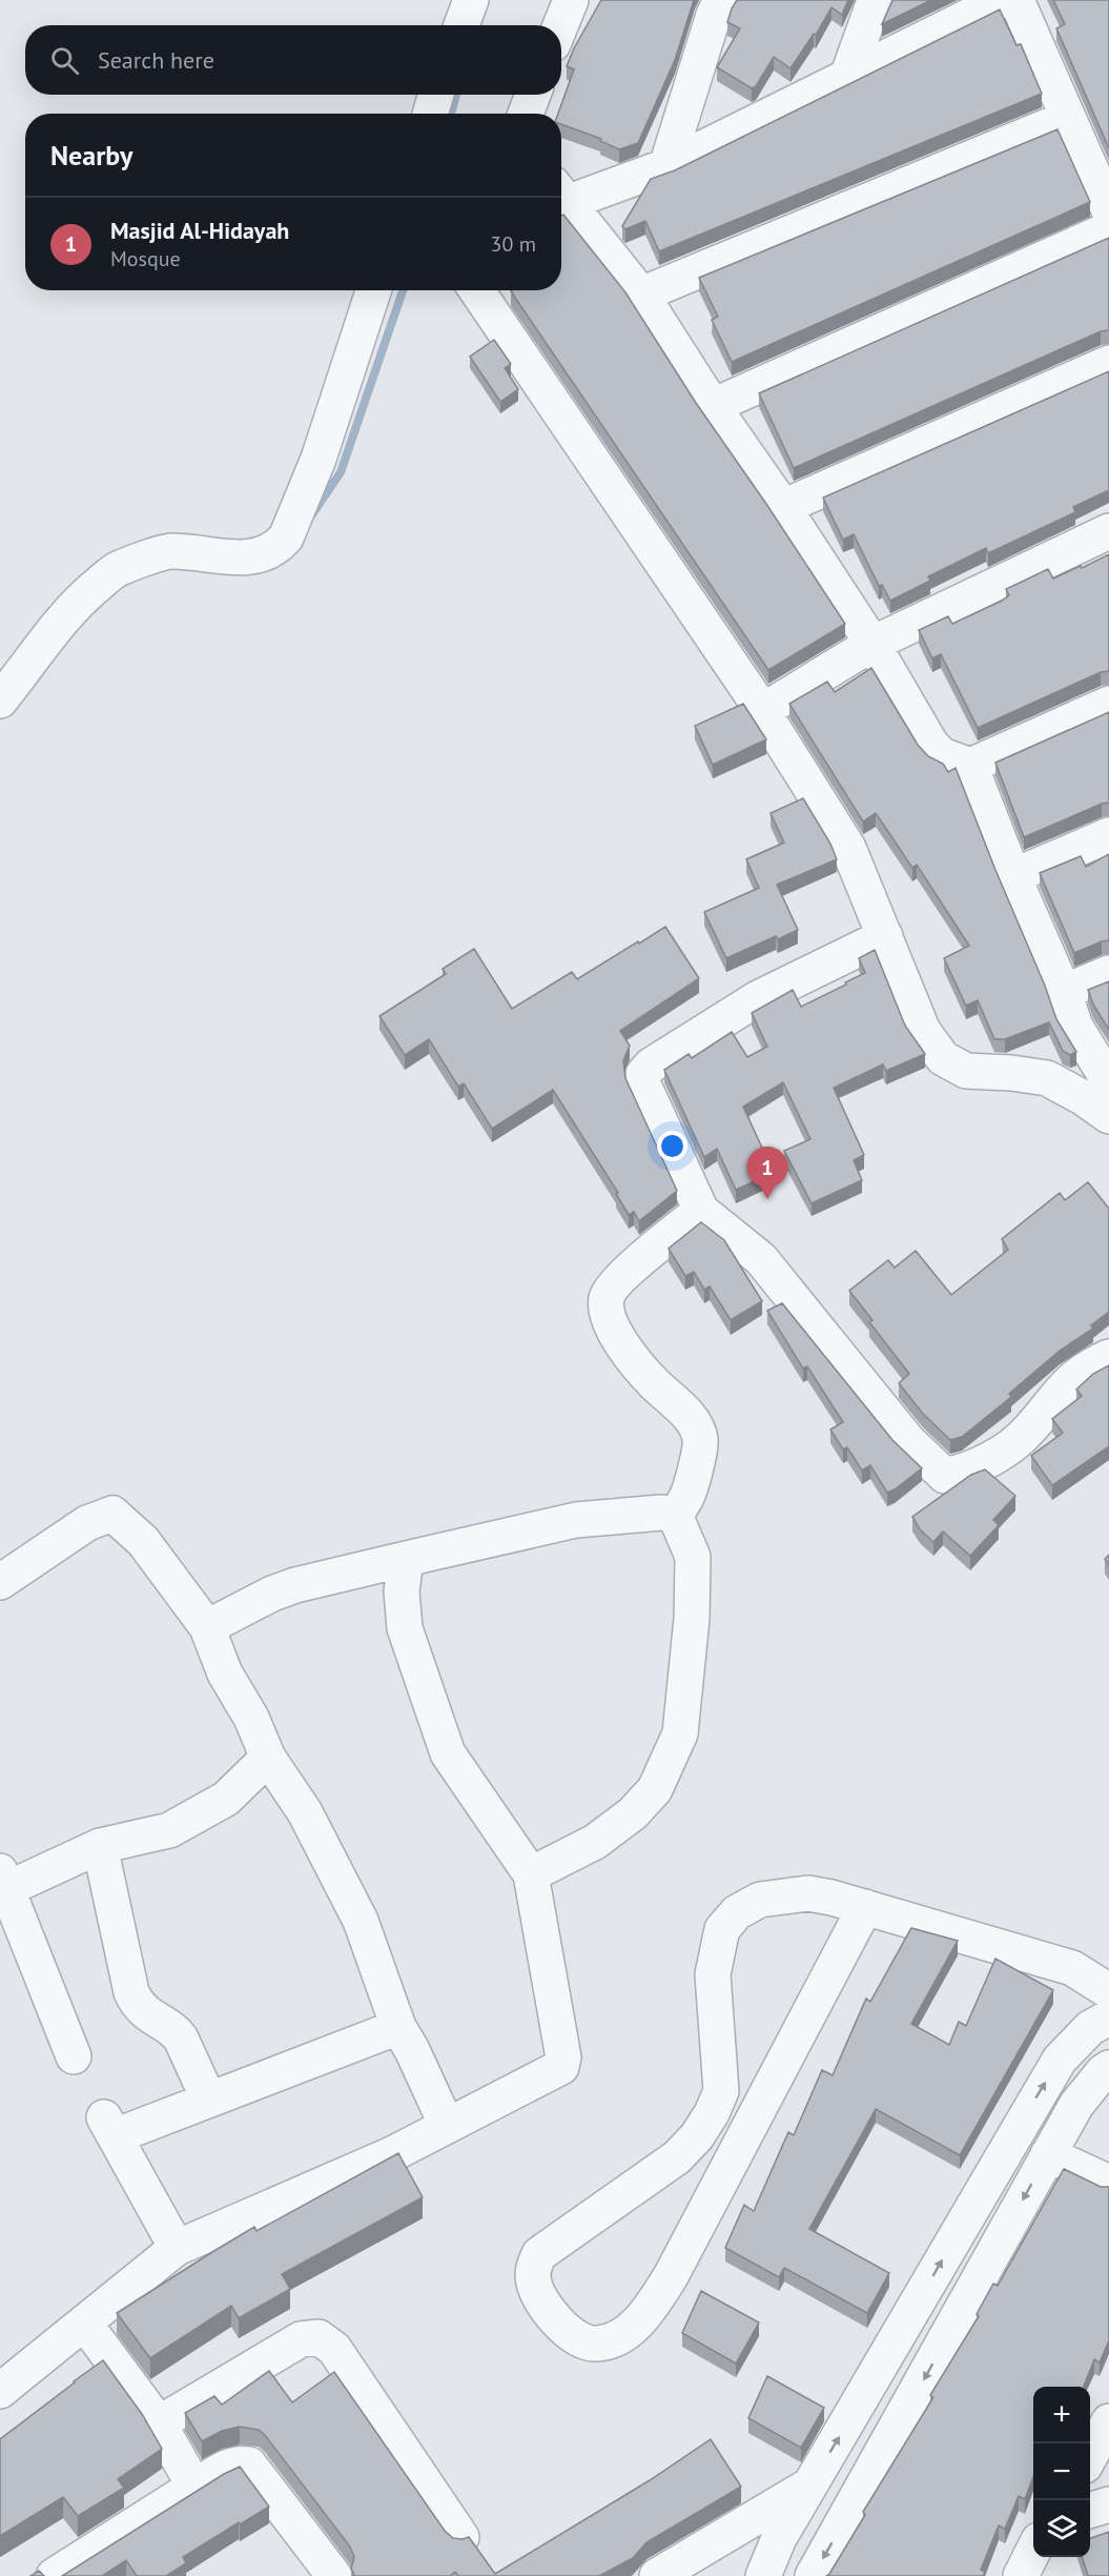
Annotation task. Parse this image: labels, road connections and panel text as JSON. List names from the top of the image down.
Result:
{
  "page": {
    "search": "Search here",
    "heading": "Nearby",
    "list": [
      {
        "mark": "1",
        "name": "Masjid Al-Hidayah",
        "note": "Mosque",
        "value": "30 m"
      }
    ],
    "pins": "1",
    "map_buttons": ["+", "−"]
  }
}
